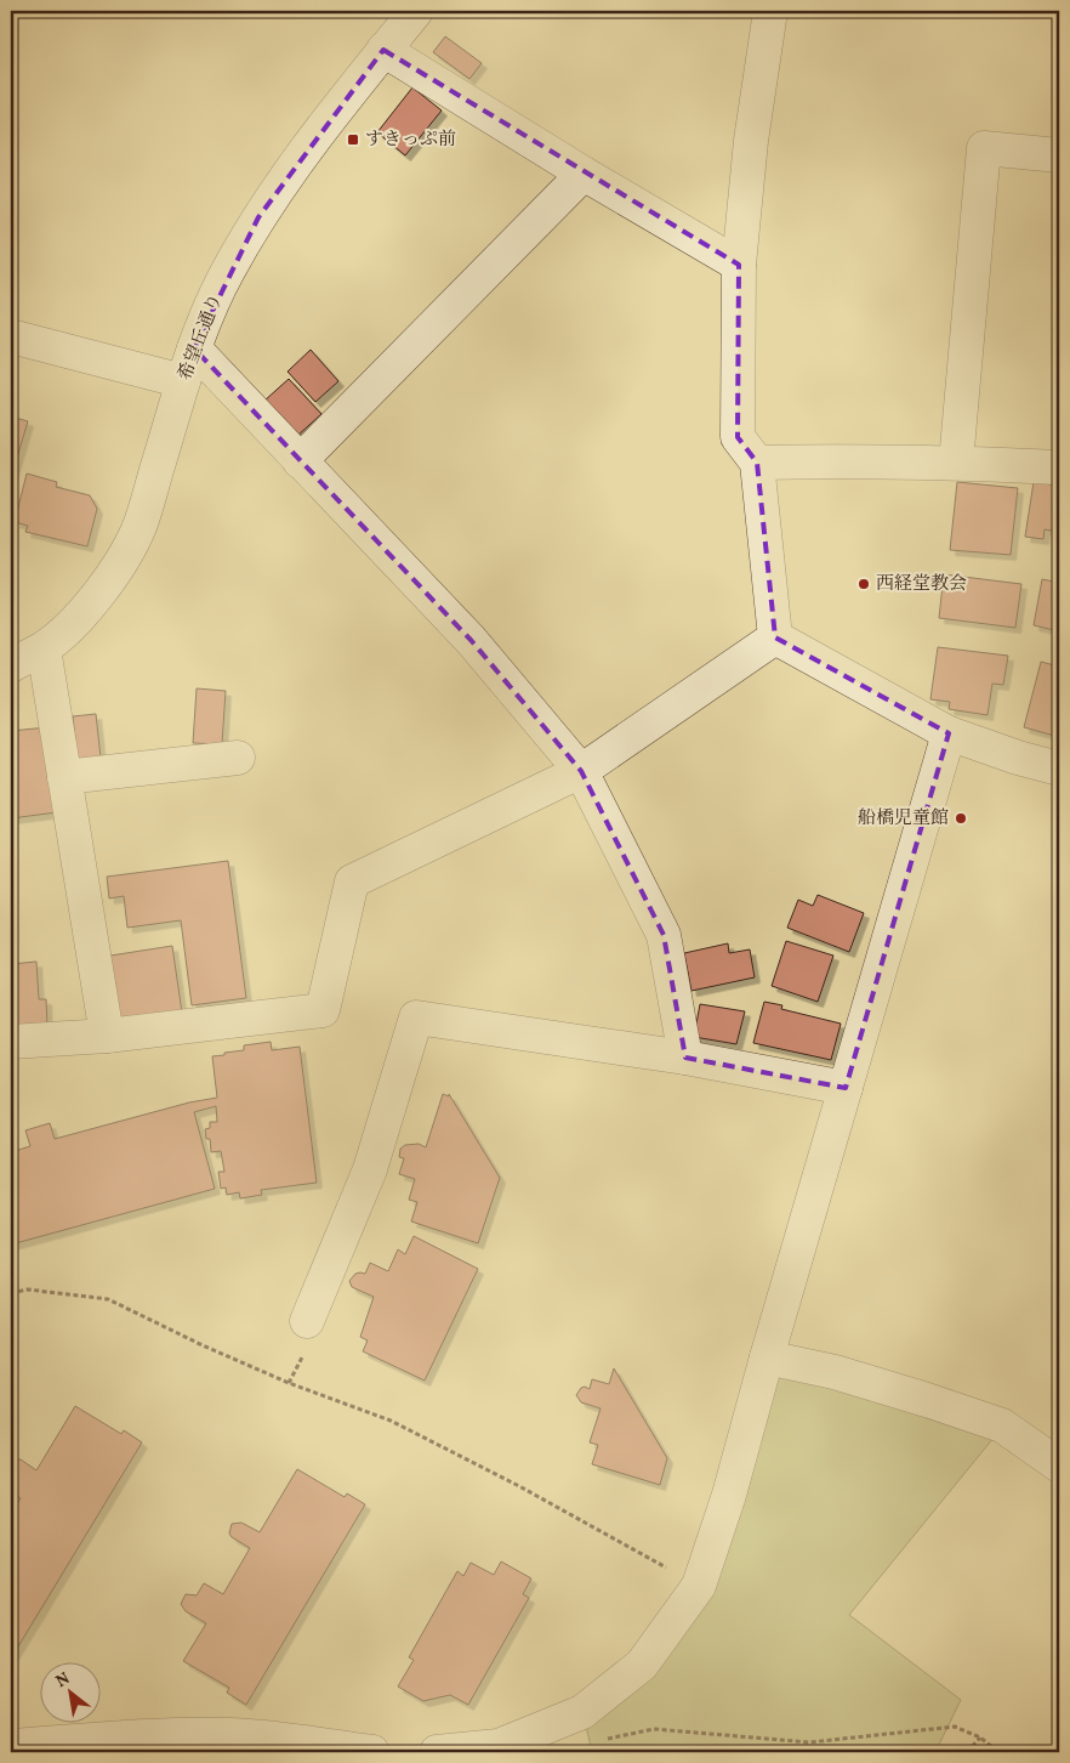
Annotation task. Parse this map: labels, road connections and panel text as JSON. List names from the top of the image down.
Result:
{
  "streets": {
    "street": ["希望丘通り"]
  },
  "places": {
    "transit": ["すきっぷ前"],
    "other": ["西経堂教会", "船橋児童館"]
  },
  "north": "top left"
}
